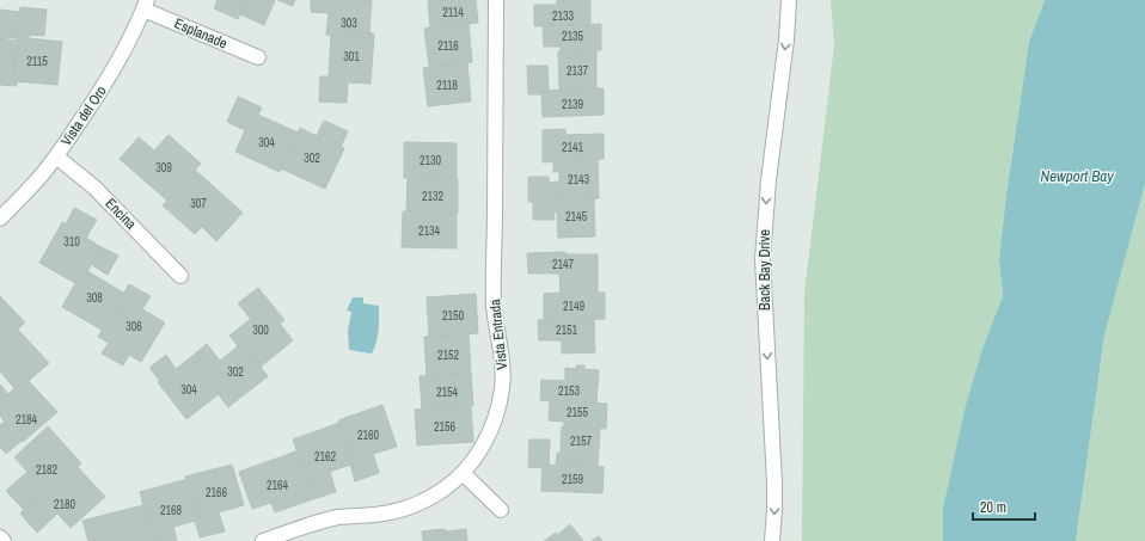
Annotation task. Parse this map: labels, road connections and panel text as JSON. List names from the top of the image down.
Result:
{
  "streets": {
    "street": [
      "Esplanade",
      "Vista del Oro",
      "Encina",
      "Back Bay Drive",
      "Vista Entrada"
    ]
  },
  "crossings": [
    ["Esplanade", "Vista del Oro"],
    ["Vista del Oro", "Encina"]
  ],
  "one_way": ["Back Bay Drive"],
  "water": ["Newport Bay"],
  "house_numbers": [
    "2114",
    "2133",
    "303",
    "2135",
    "2116",
    "301",
    "2115",
    "2137",
    "2118",
    "2139",
    "304",
    "2141",
    "302",
    "2130",
    "309",
    "2143",
    "2132",
    "307",
    "2145",
    "2134",
    "310",
    "2147",
    "308",
    "2149",
    "2150",
    "306",
    "300",
    "2151",
    "2152",
    "302",
    "304",
    "2153",
    "2154",
    "2155",
    "2184",
    "2156",
    "2160",
    "2157",
    "2162",
    "2182",
    "2159",
    "2164",
    "2166",
    "2180",
    "2168"
  ],
  "scale_bar": "20 m"
}
